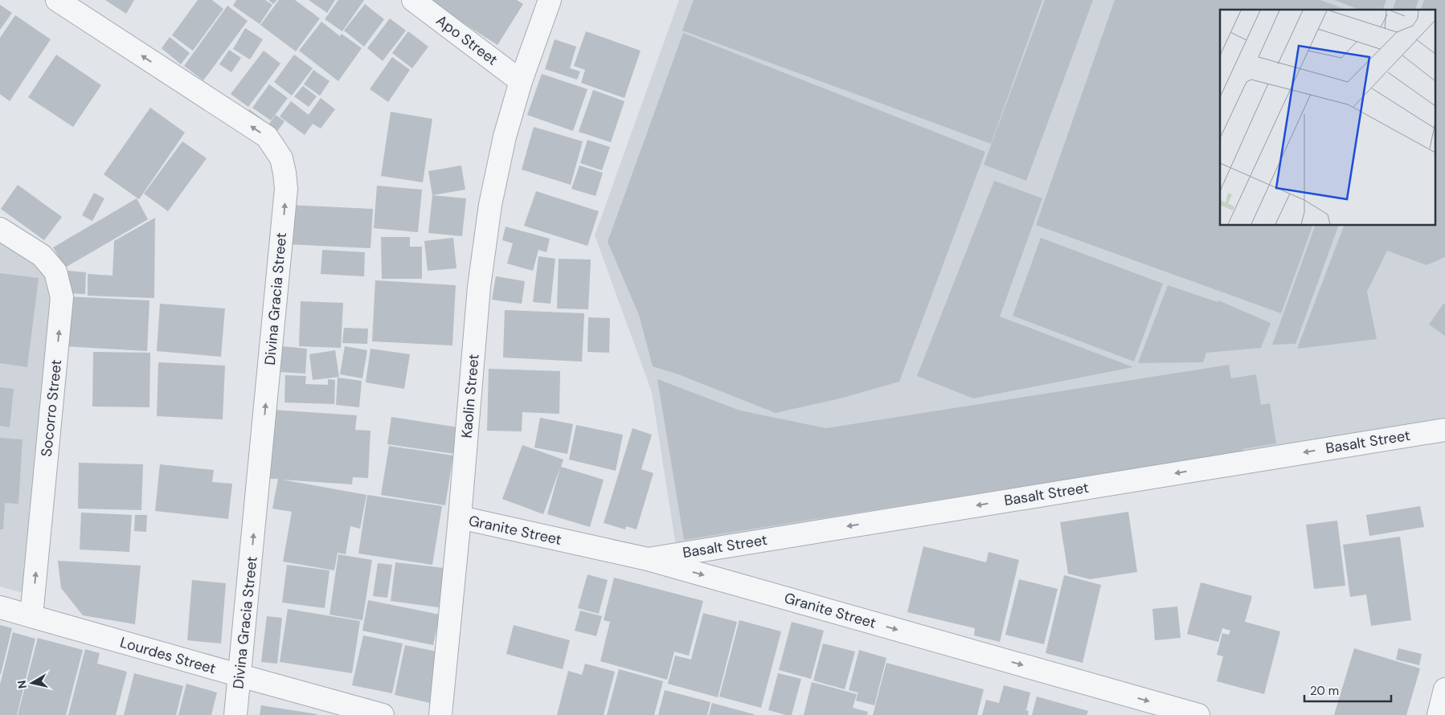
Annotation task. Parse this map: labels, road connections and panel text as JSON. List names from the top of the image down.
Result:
{
  "streets": {
    "street": [
      "Apo Street",
      "Divina Gracia Street",
      "Kaolin Street",
      "Socorro Street",
      "Basalt Street",
      "Granite Street",
      "Lourdes Street"
    ]
  },
  "crossings": [
    ["Apo Street", "Kaolin Street"],
    ["Divina Gracia Street", "Lourdes Street"],
    ["Kaolin Street", "Granite Street"],
    ["Socorro Street", "Lourdes Street"],
    ["Basalt Street", "Granite Street"]
  ],
  "one_way": [
    "Divina Gracia Street",
    "Socorro Street",
    "Basalt Street",
    "Granite Street"
  ],
  "scale_bar": "20 m",
  "north": "left"
}
